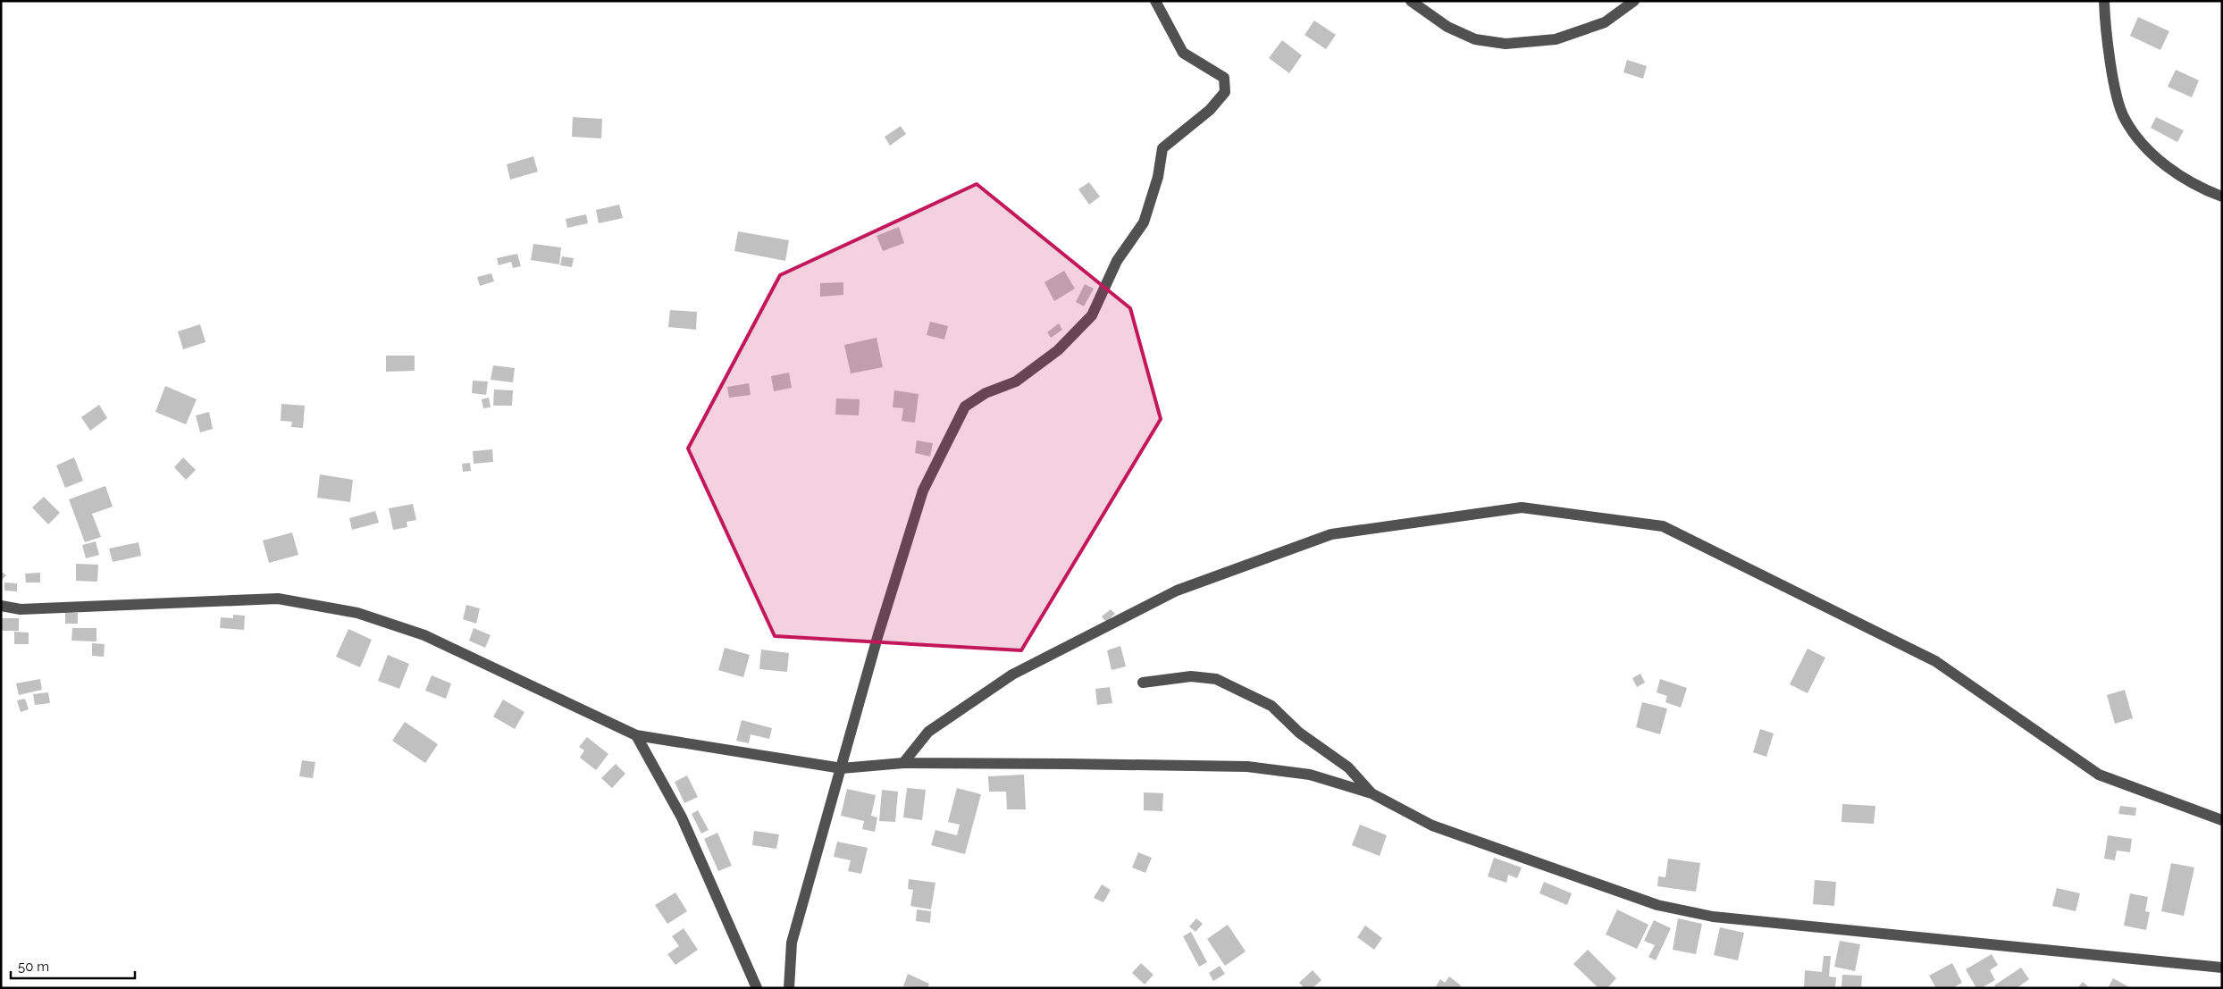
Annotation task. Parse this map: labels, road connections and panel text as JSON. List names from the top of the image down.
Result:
{
  "scale_bar": "50 m"
}
